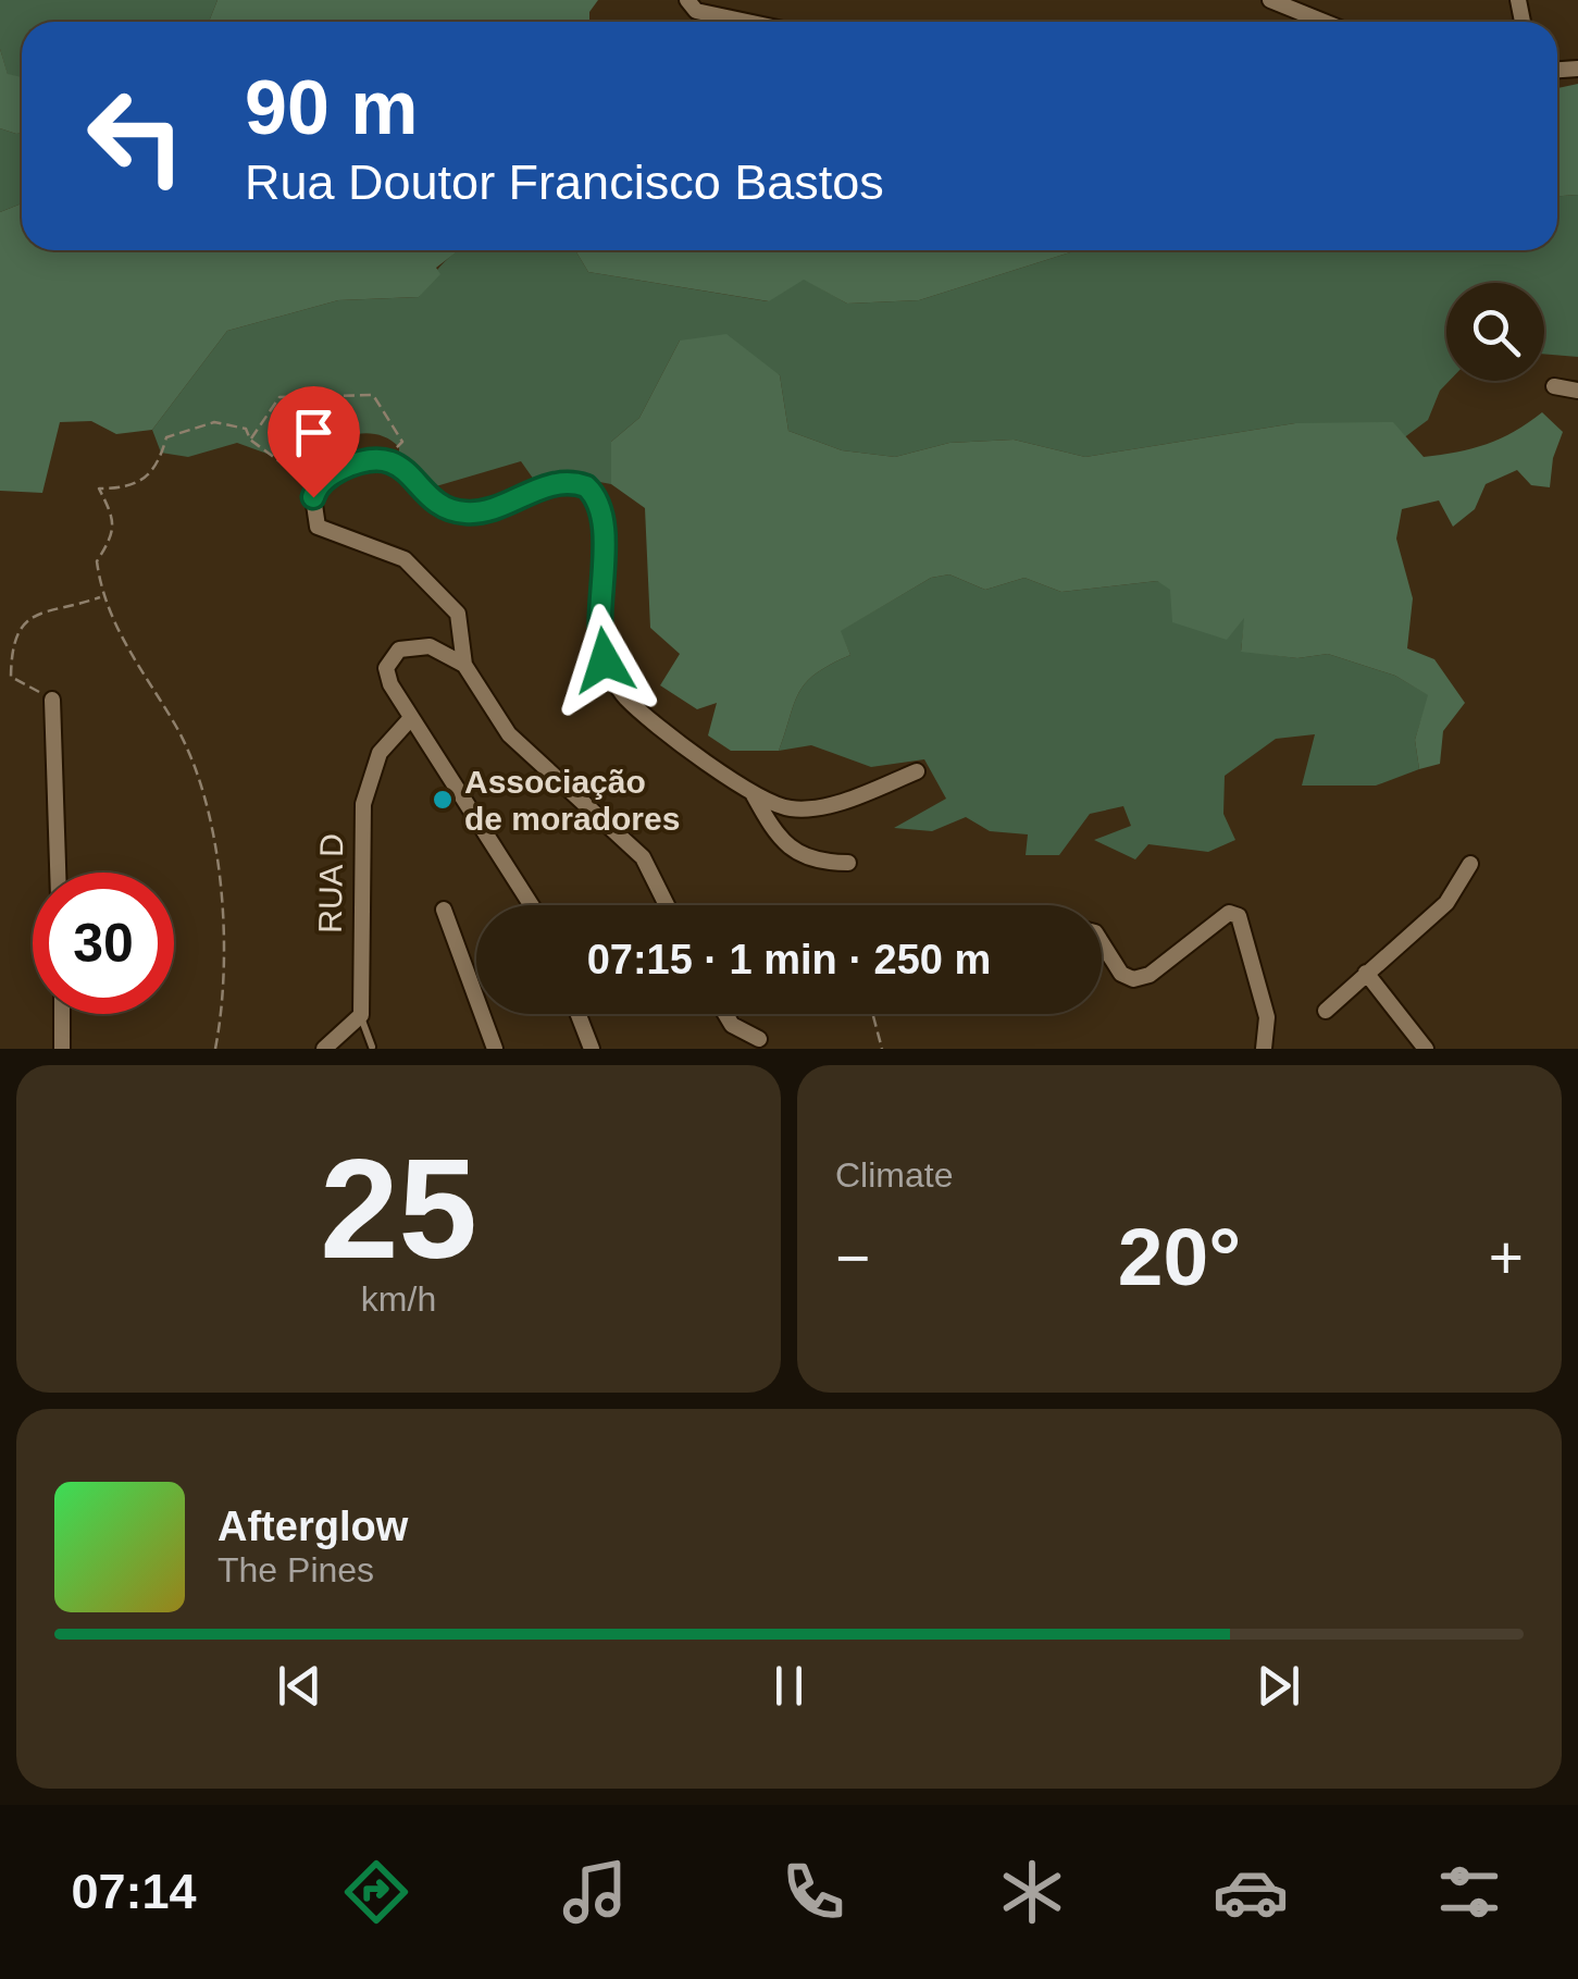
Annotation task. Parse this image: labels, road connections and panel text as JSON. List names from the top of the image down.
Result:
{
  "streets": {
    "street": ["RUA D"]
  },
  "places": ["Associação de moradores"],
  "page": {
    "turn": ["90 m", "Rua Doutor Francisco Bastos"],
    "limit": "30",
    "trip": "07:15 · 1 min · 250 m",
    "tile": [
      ["25", "km/h"],
      "Climate"
    ],
    "heat": ["−", "20°", "+"],
    "song": ["Afterglow", "The Pines"],
    "tabs": "07:14"
  }
}
